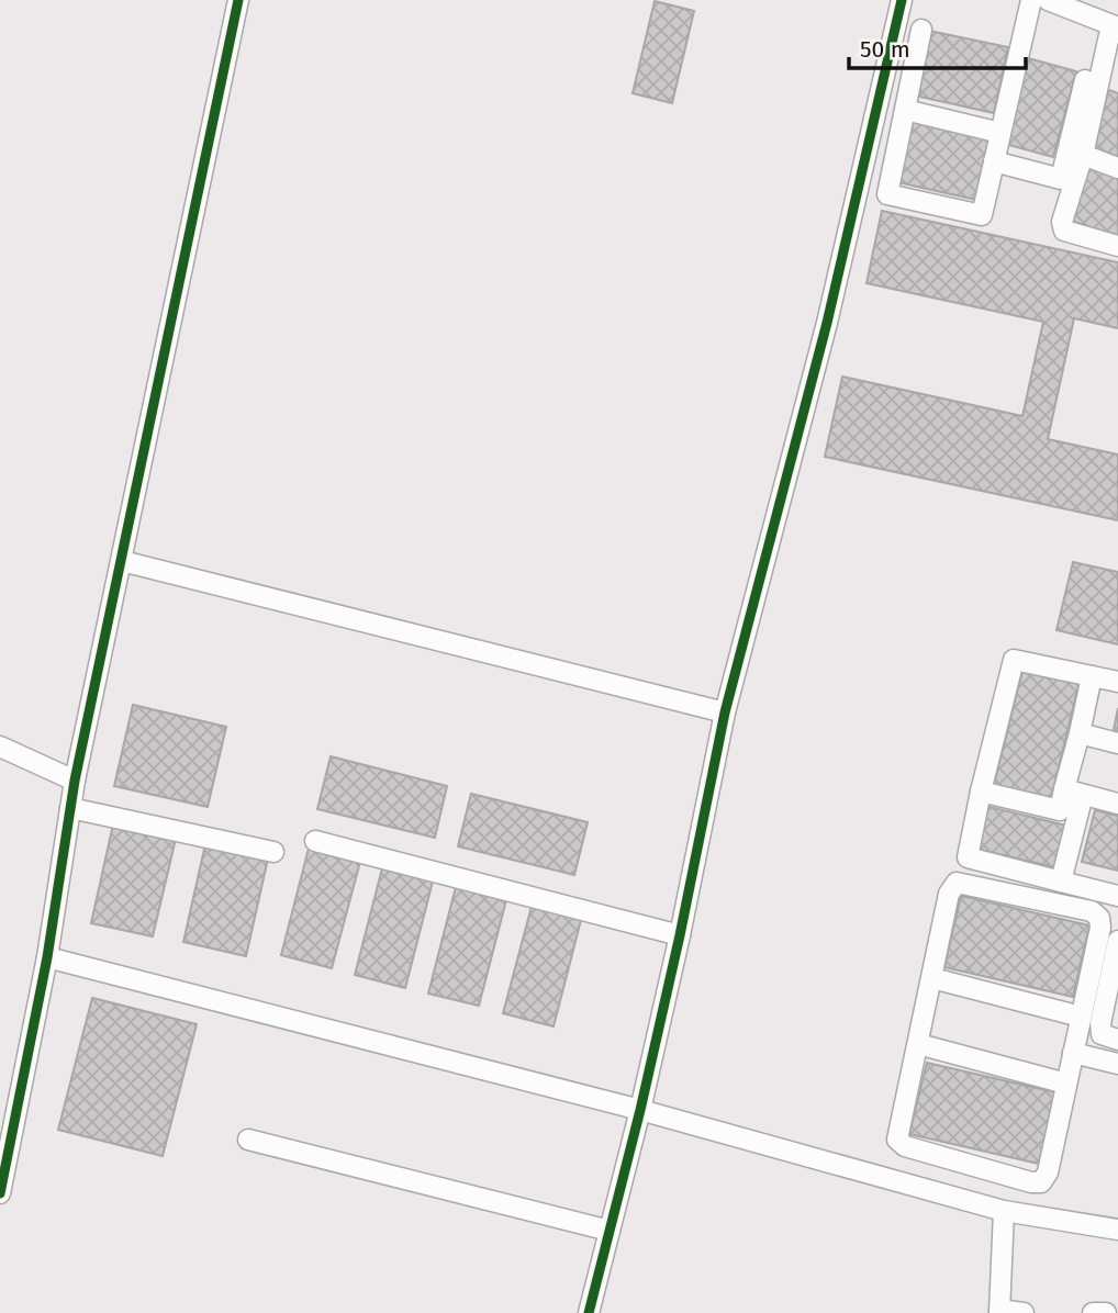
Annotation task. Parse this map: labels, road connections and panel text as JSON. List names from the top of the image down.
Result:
{
  "scale_bar": "50 m"
}
